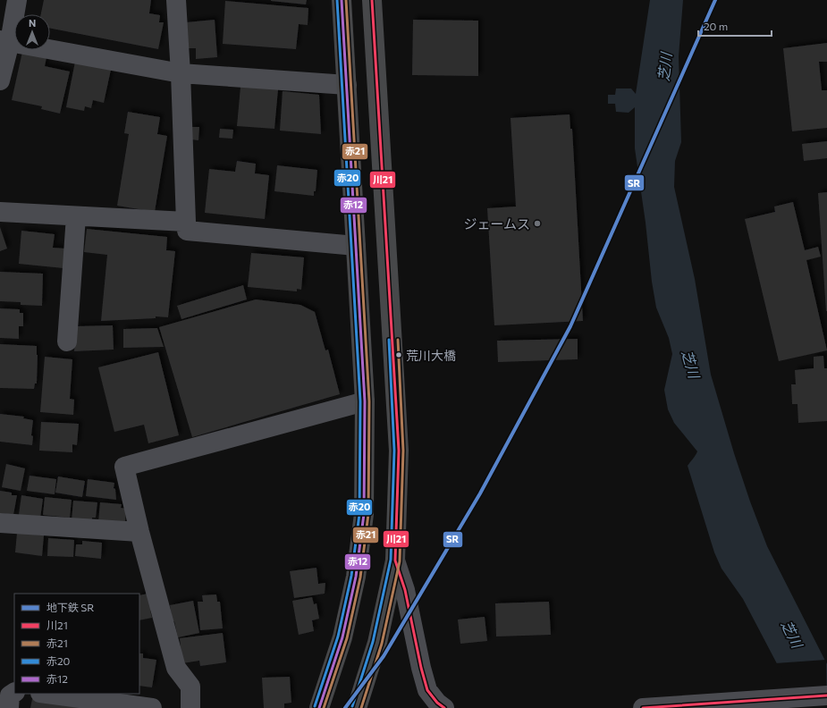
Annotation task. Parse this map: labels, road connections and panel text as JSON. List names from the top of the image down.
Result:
{
  "water": ["芝川"],
  "places": ["ジェームス", "荒川大橋"],
  "lines": [
    "metro line SR",
    "transit line 川21",
    "transit line 赤21",
    "transit line 赤20",
    "transit line 赤12"
  ],
  "legend": [
    "地下鉄 SR",
    "川21",
    "赤21",
    "赤20",
    "赤12"
  ],
  "scale_bar": "20 m",
  "north": "top"
}
